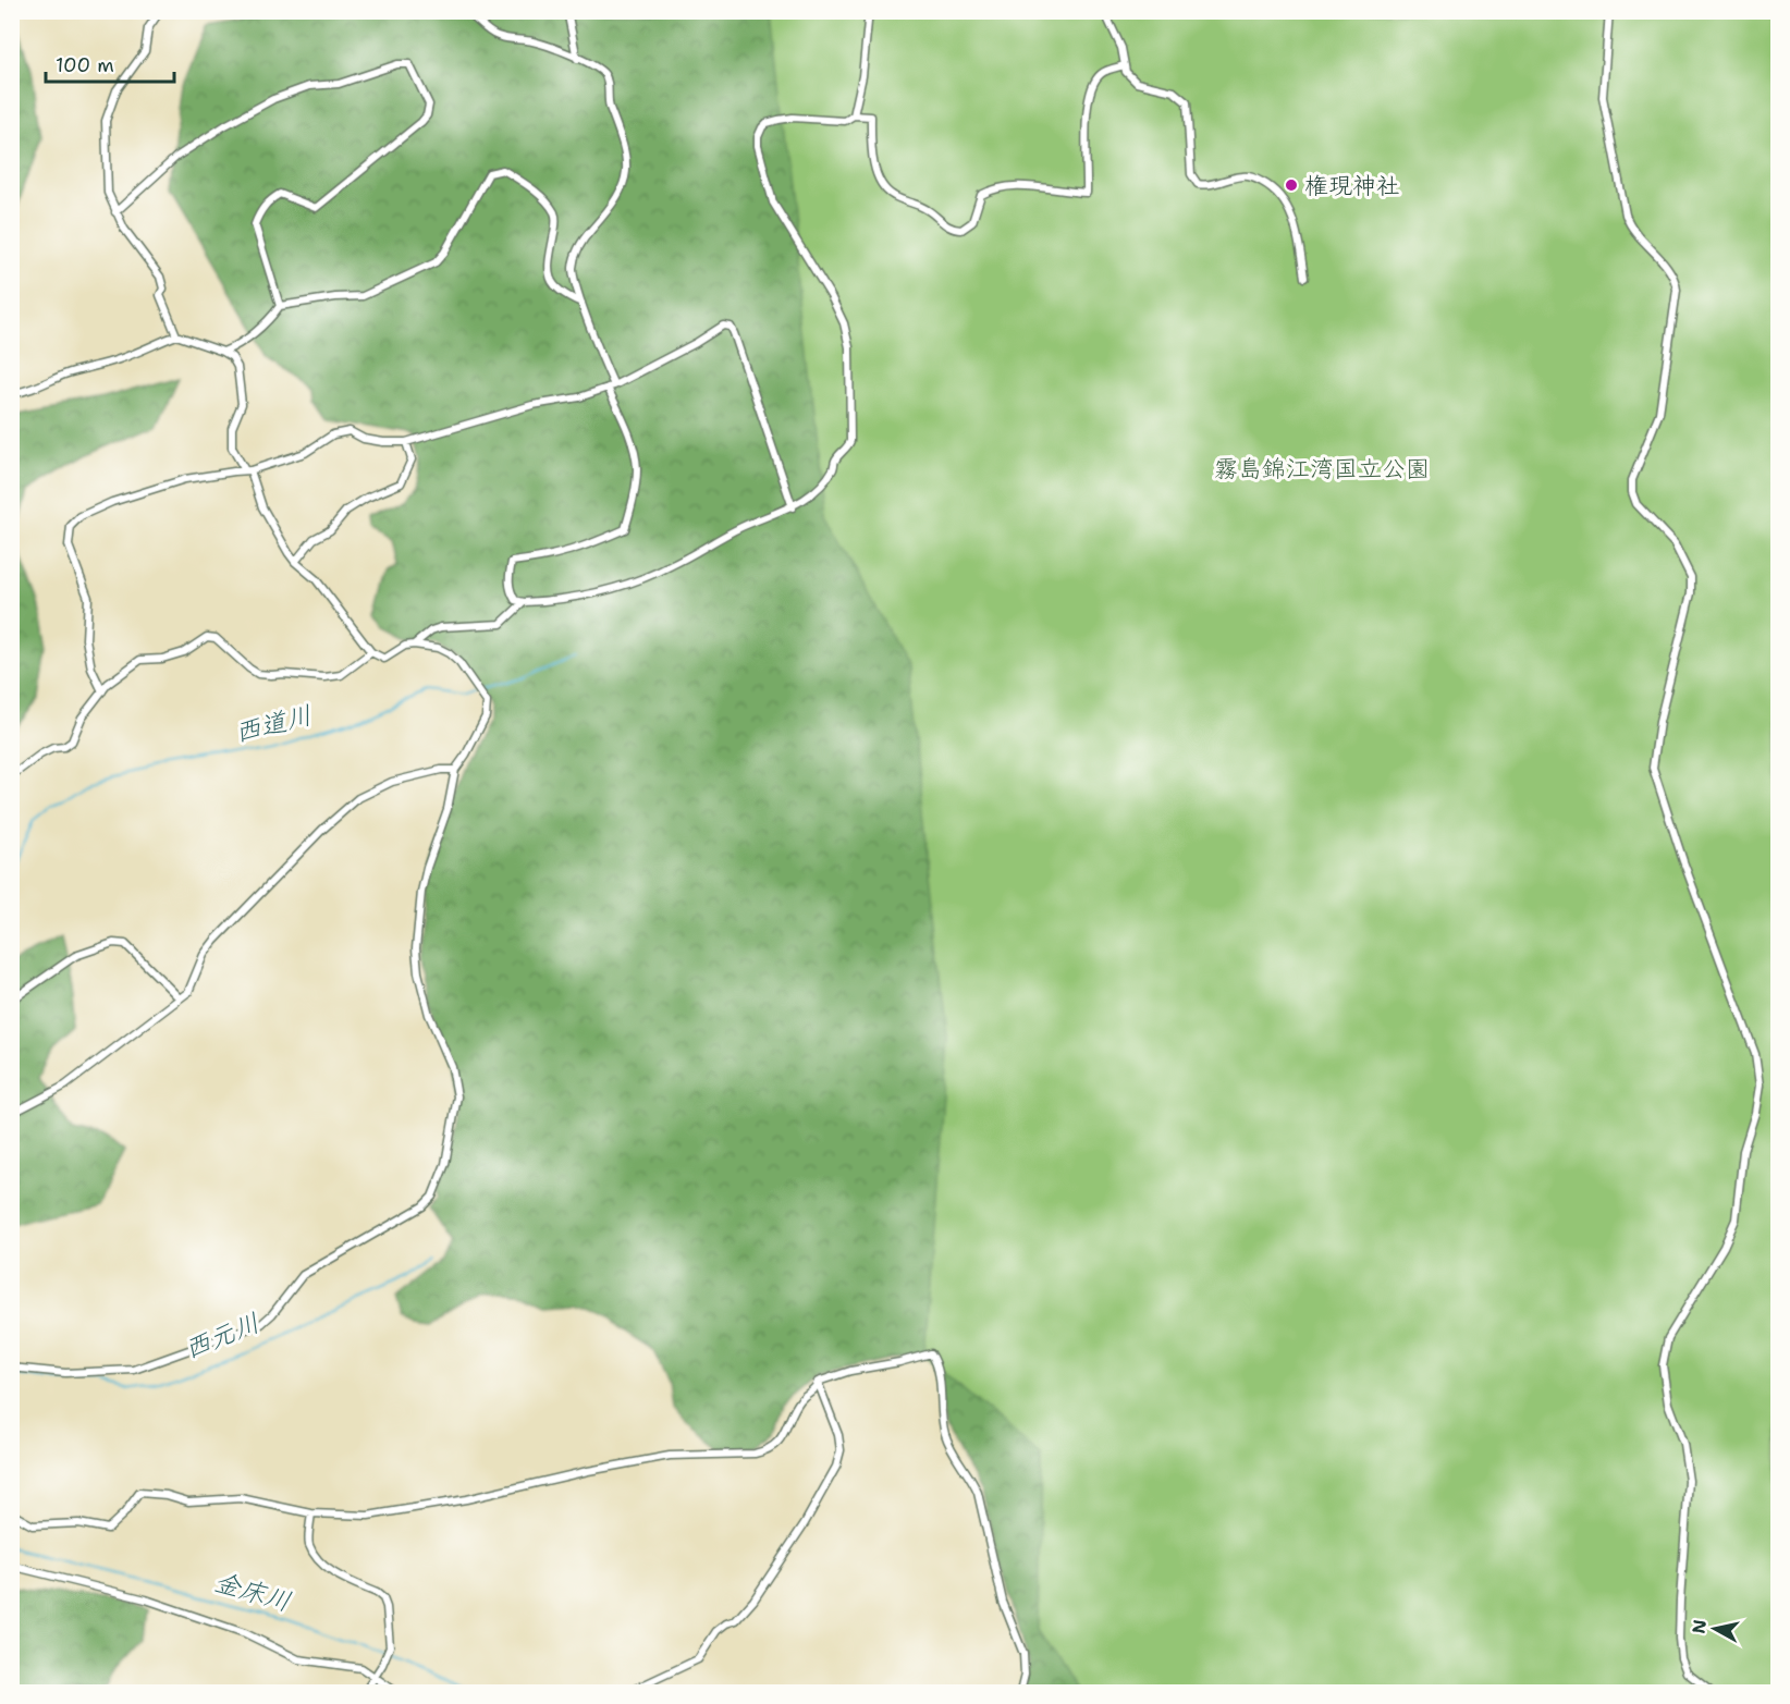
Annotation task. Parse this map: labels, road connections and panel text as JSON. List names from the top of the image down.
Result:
{
  "water": ["西道川", "西元川", "金床川"],
  "parks": ["霧島錦江湾国立公園"],
  "places": ["権現神社"],
  "scale_bar": "100 m",
  "north": "left"
}
